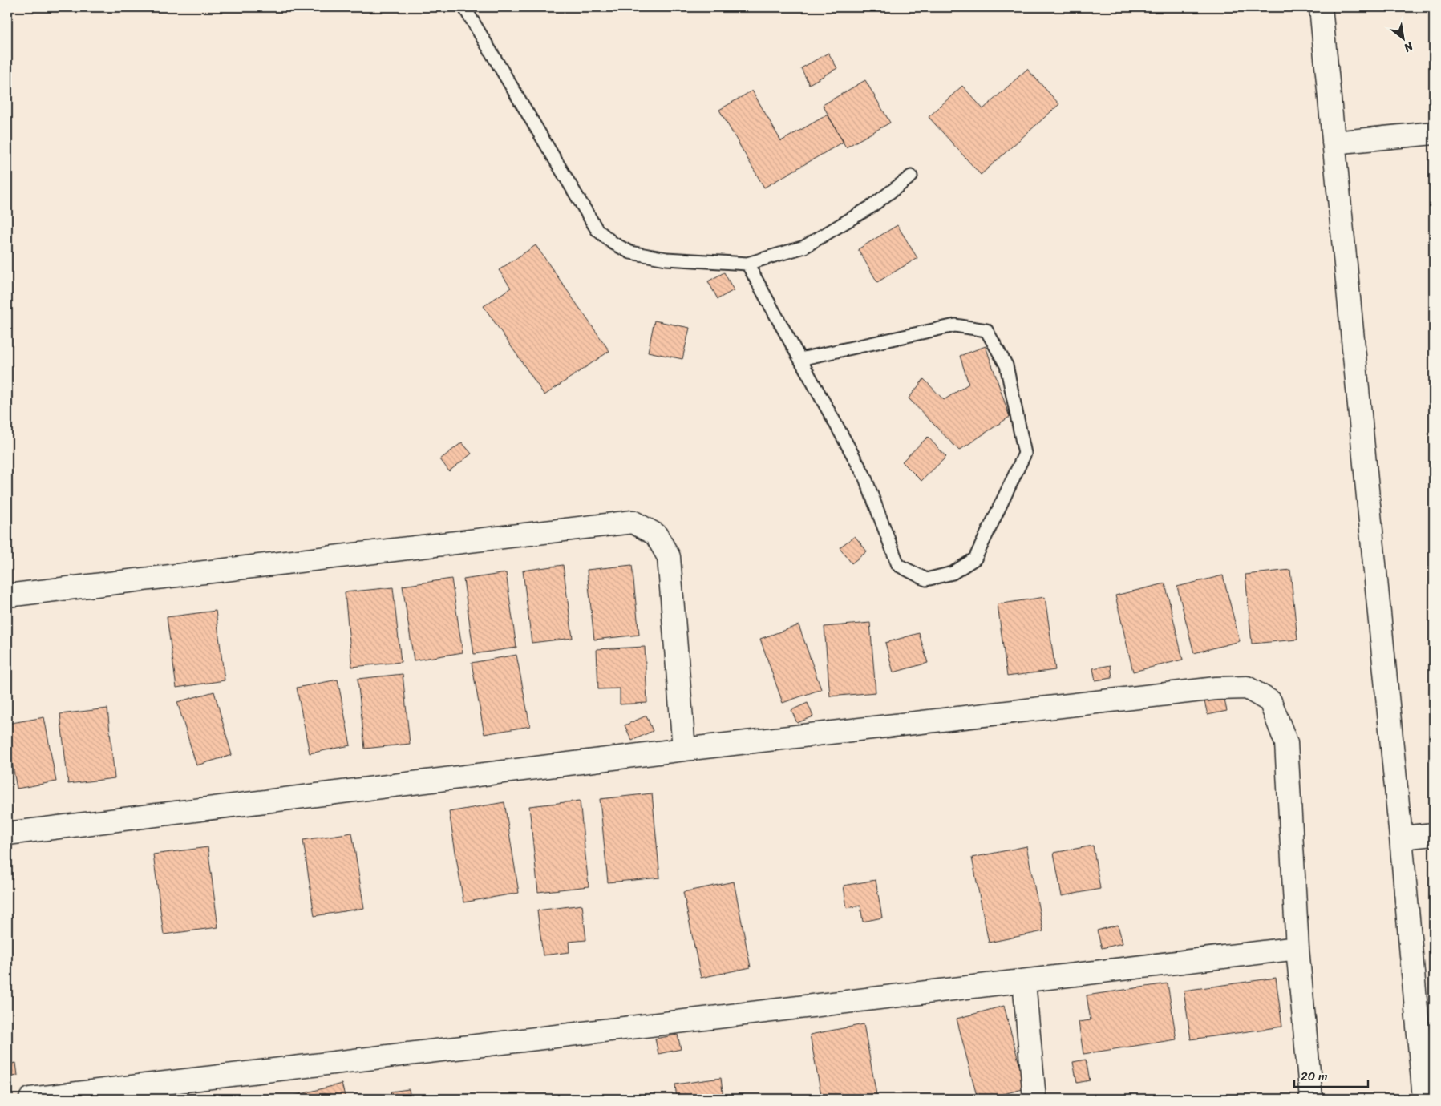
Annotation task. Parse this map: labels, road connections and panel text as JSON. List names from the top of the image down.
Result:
{
  "scale_bar": "20 m",
  "north": "bottom right"
}
